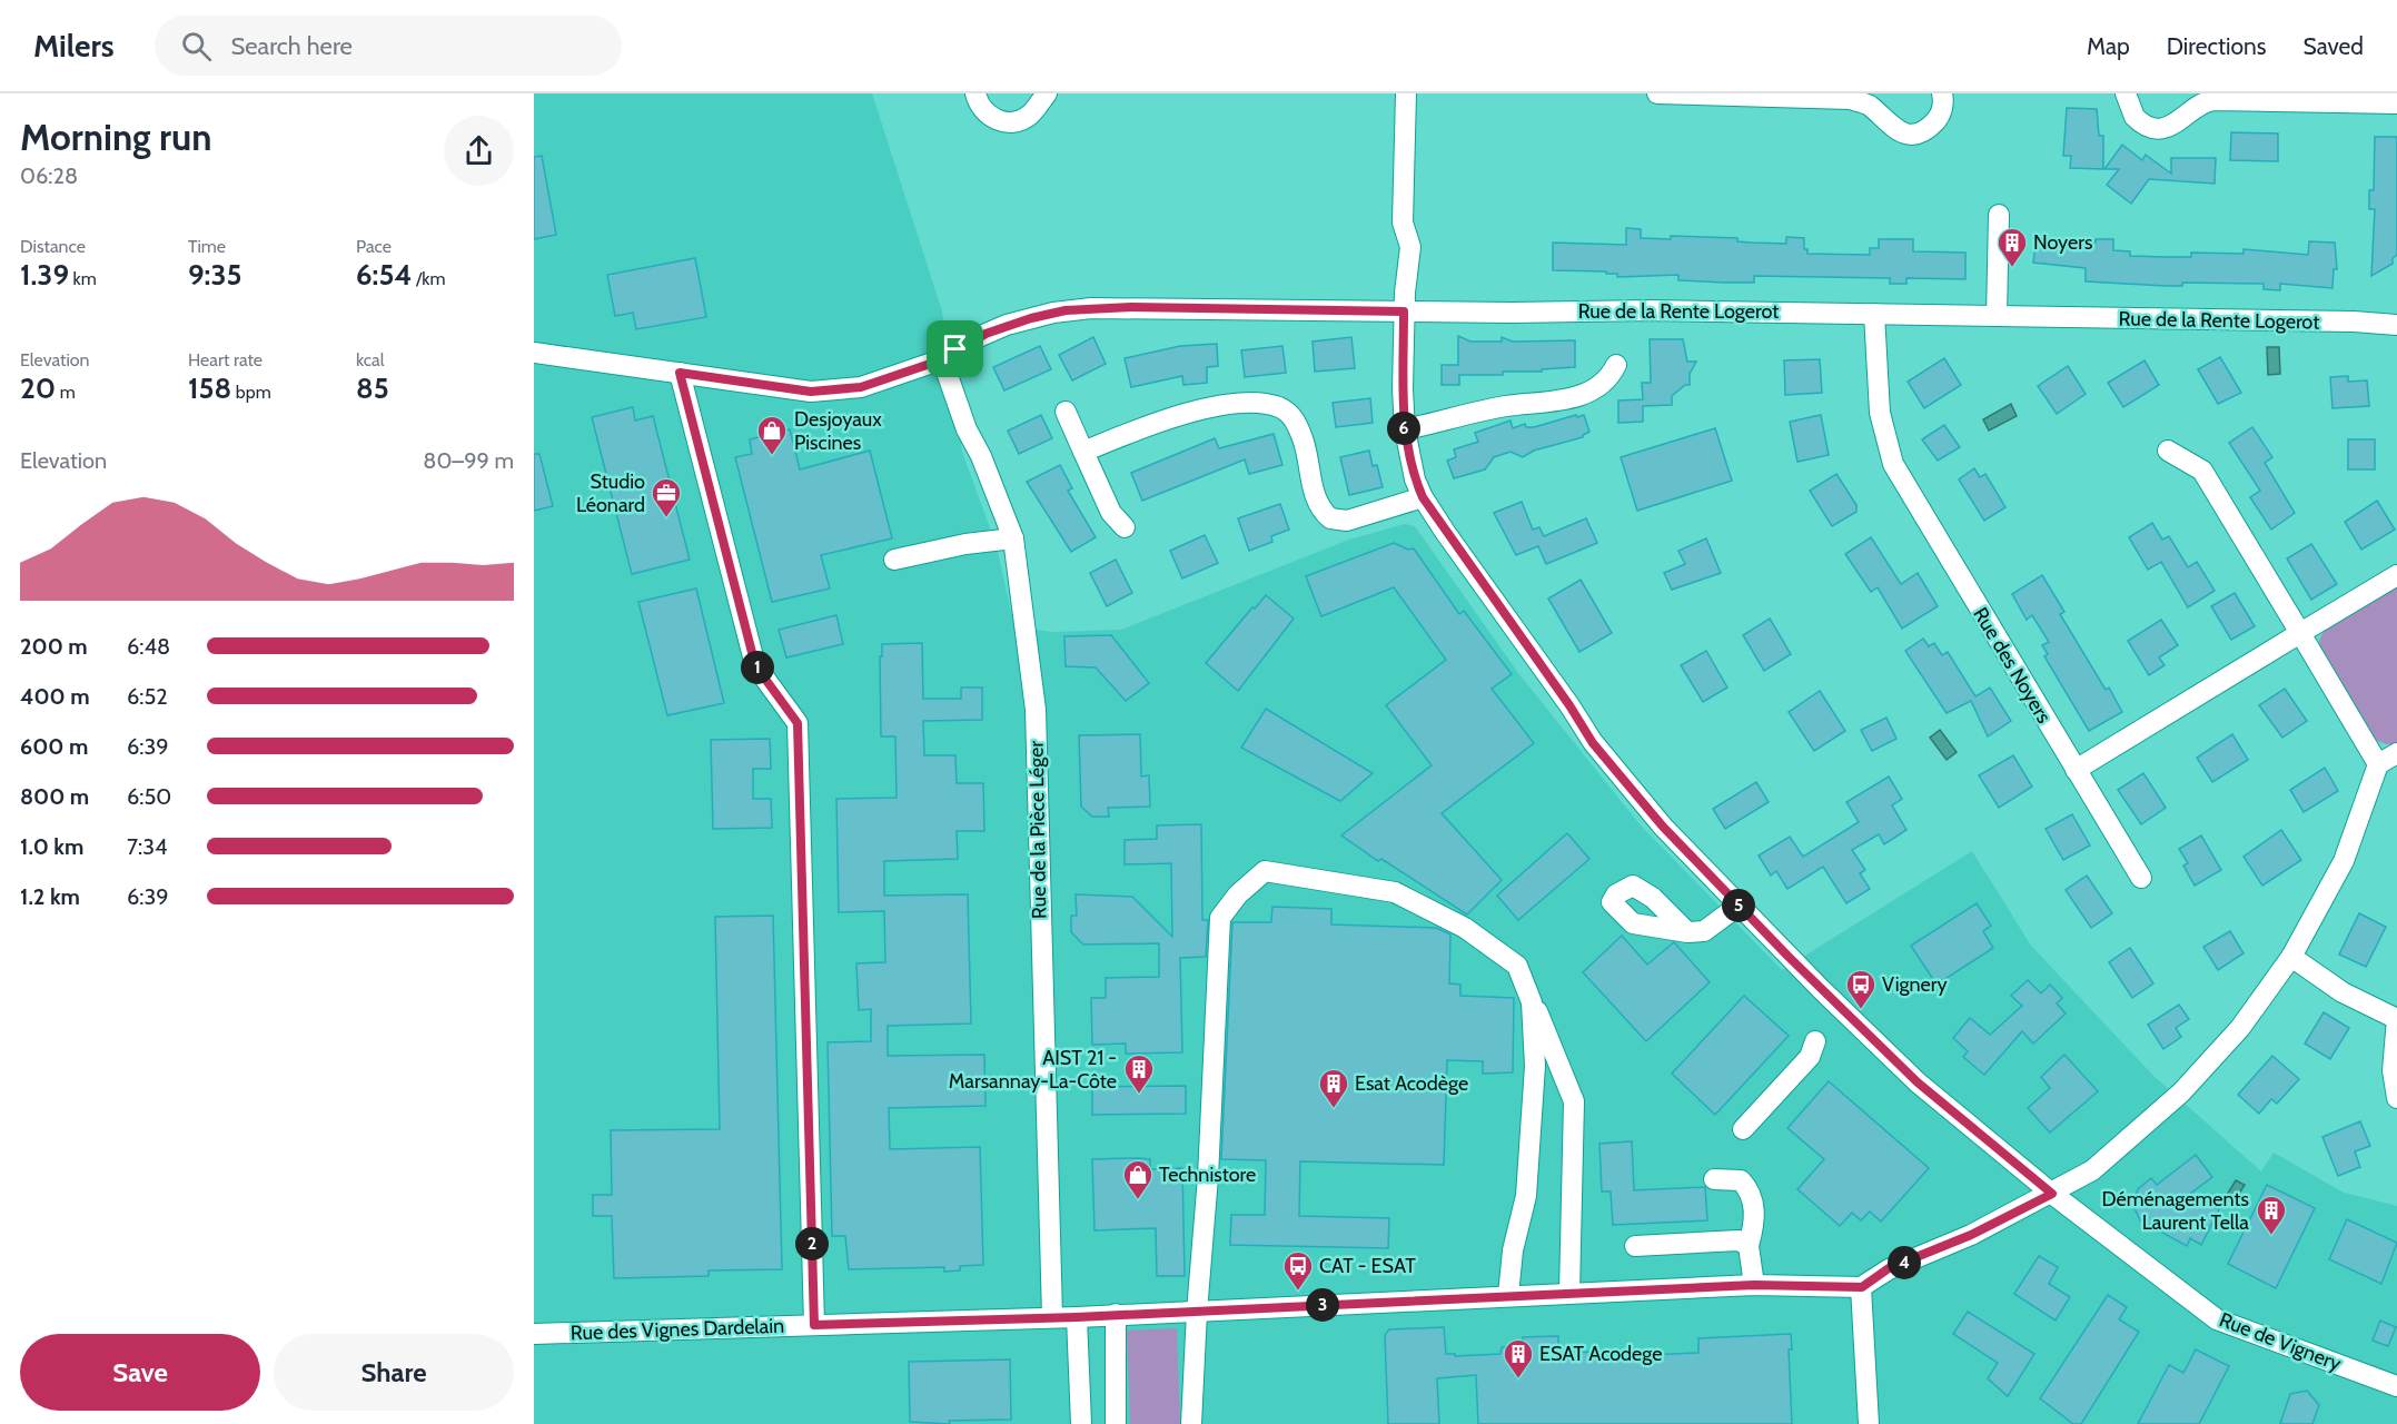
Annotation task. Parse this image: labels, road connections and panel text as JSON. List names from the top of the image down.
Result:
{
  "streets": {
    "street": [
      "Rue de la Rente Logerot",
      "Rue des Noyers",
      "Rue de la Pièce Léger",
      "Rue des Vignes Dardelain",
      "Rue de Vignery"
    ]
  },
  "crossings": [
    ["Rue de la Rente Logerot", "Rue des Noyers"],
    ["Rue de la Rente Logerot", "Rue de la Pièce Léger"],
    ["Rue de la Rente Logerot", "Rue de Vignery"],
    ["Rue de la Pièce Léger", "Rue des Vignes Dardelain"]
  ],
  "places": {
    "building": [
      "Noyers",
      "AIST 21 - Marsannay-La-Côte",
      "Esat Acodège",
      "Déménagements Laurent Tella",
      "ESAT Acodege"
    ],
    "shop": ["Desjoyaux Piscines", "Technistore"],
    "office": ["Studio Léonard"],
    "bus stop": ["Vignery", "CAT - ESAT"]
  },
  "page": {
    "header": "Milers",
    "search": "Search here",
    "nav": ["Map", "Directions", "Saved"],
    "heading": ["Morning run", "06:28"],
    "stats": [
      ["Distance", "1.39 km"],
      ["Time", "9:35"],
      ["Pace", "6:54 /km"],
      ["Elevation", "20 m"],
      ["Heart rate", "158 bpm"],
      ["kcal", "85"]
    ],
    "pins": [
      "6",
      "1",
      "5",
      "2",
      "4",
      "3"
    ],
    "chart": ["Elevation", "80–99 m"],
    "list": [
      {
        "name": "200 m",
        "note": "6:48"
      },
      {
        "name": "400 m",
        "note": "6:52"
      },
      {
        "name": "600 m",
        "note": "6:39"
      },
      {
        "name": "800 m",
        "note": "6:50"
      },
      {
        "name": "1.0 km",
        "note": "7:34"
      },
      {
        "name": "1.2 km",
        "note": "6:39"
      }
    ],
    "buttons": ["Save", "Share"]
  }
}
